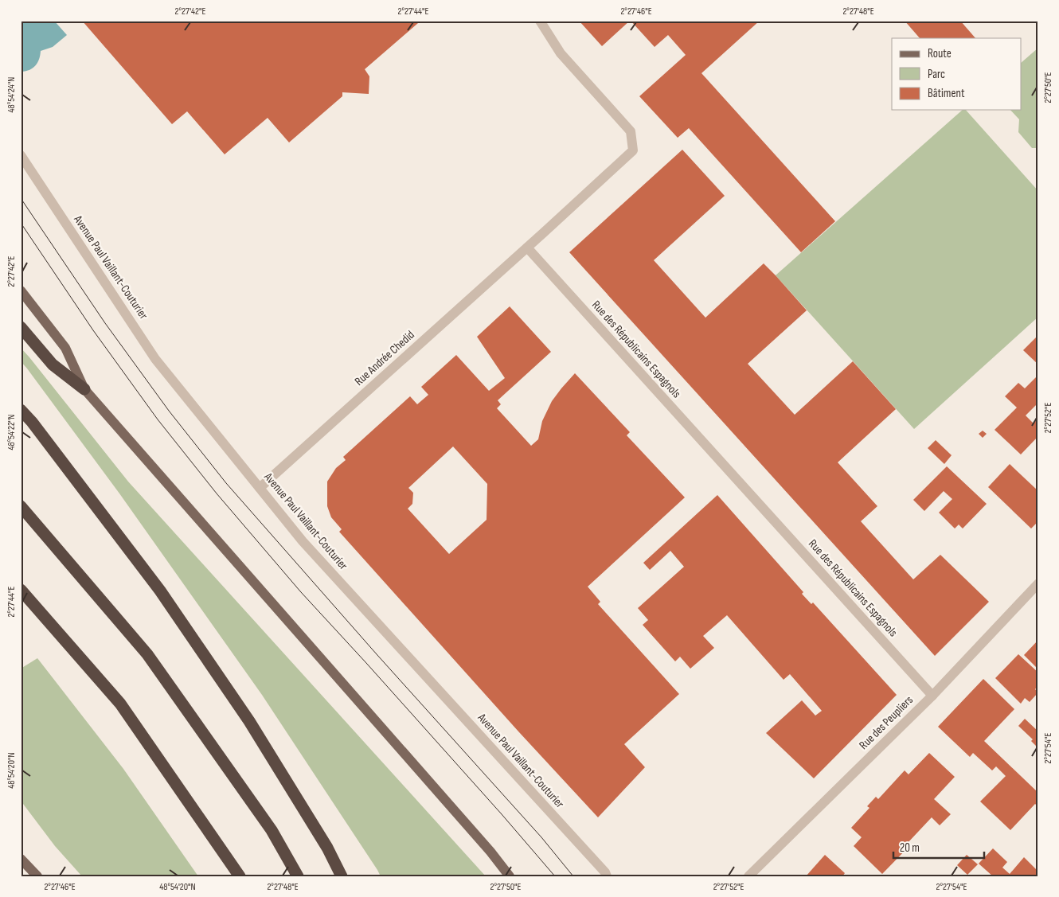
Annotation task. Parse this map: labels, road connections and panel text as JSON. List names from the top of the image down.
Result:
{
  "streets": {
    "street": [
      "Avenue Paul Vaillant-Couturier",
      "Rue des Républicains Espagnols",
      "Rue Andrée Chedid",
      "Rue des Peupliers"
    ]
  },
  "crossings": [
    ["Avenue Paul Vaillant-Couturier", "Rue Andrée Chedid"],
    ["Rue des Républicains Espagnols", "Rue Andrée Chedid"],
    ["Rue des Républicains Espagnols", "Rue des Peupliers"]
  ],
  "legend": ["Route", "Parc", "Bâtiment"],
  "scale_bar": "20 m",
  "coordinates": [
    "2°27'42\"E",
    "2°27'44\"E",
    "2°27'46\"E",
    "2°27'48\"E",
    "2°27'50\"E",
    "48°54'24\"N",
    "2°27'52\"E",
    "48°54'22\"N",
    "2°27'54\"E",
    "48°54'20\"N"
  ]
}
